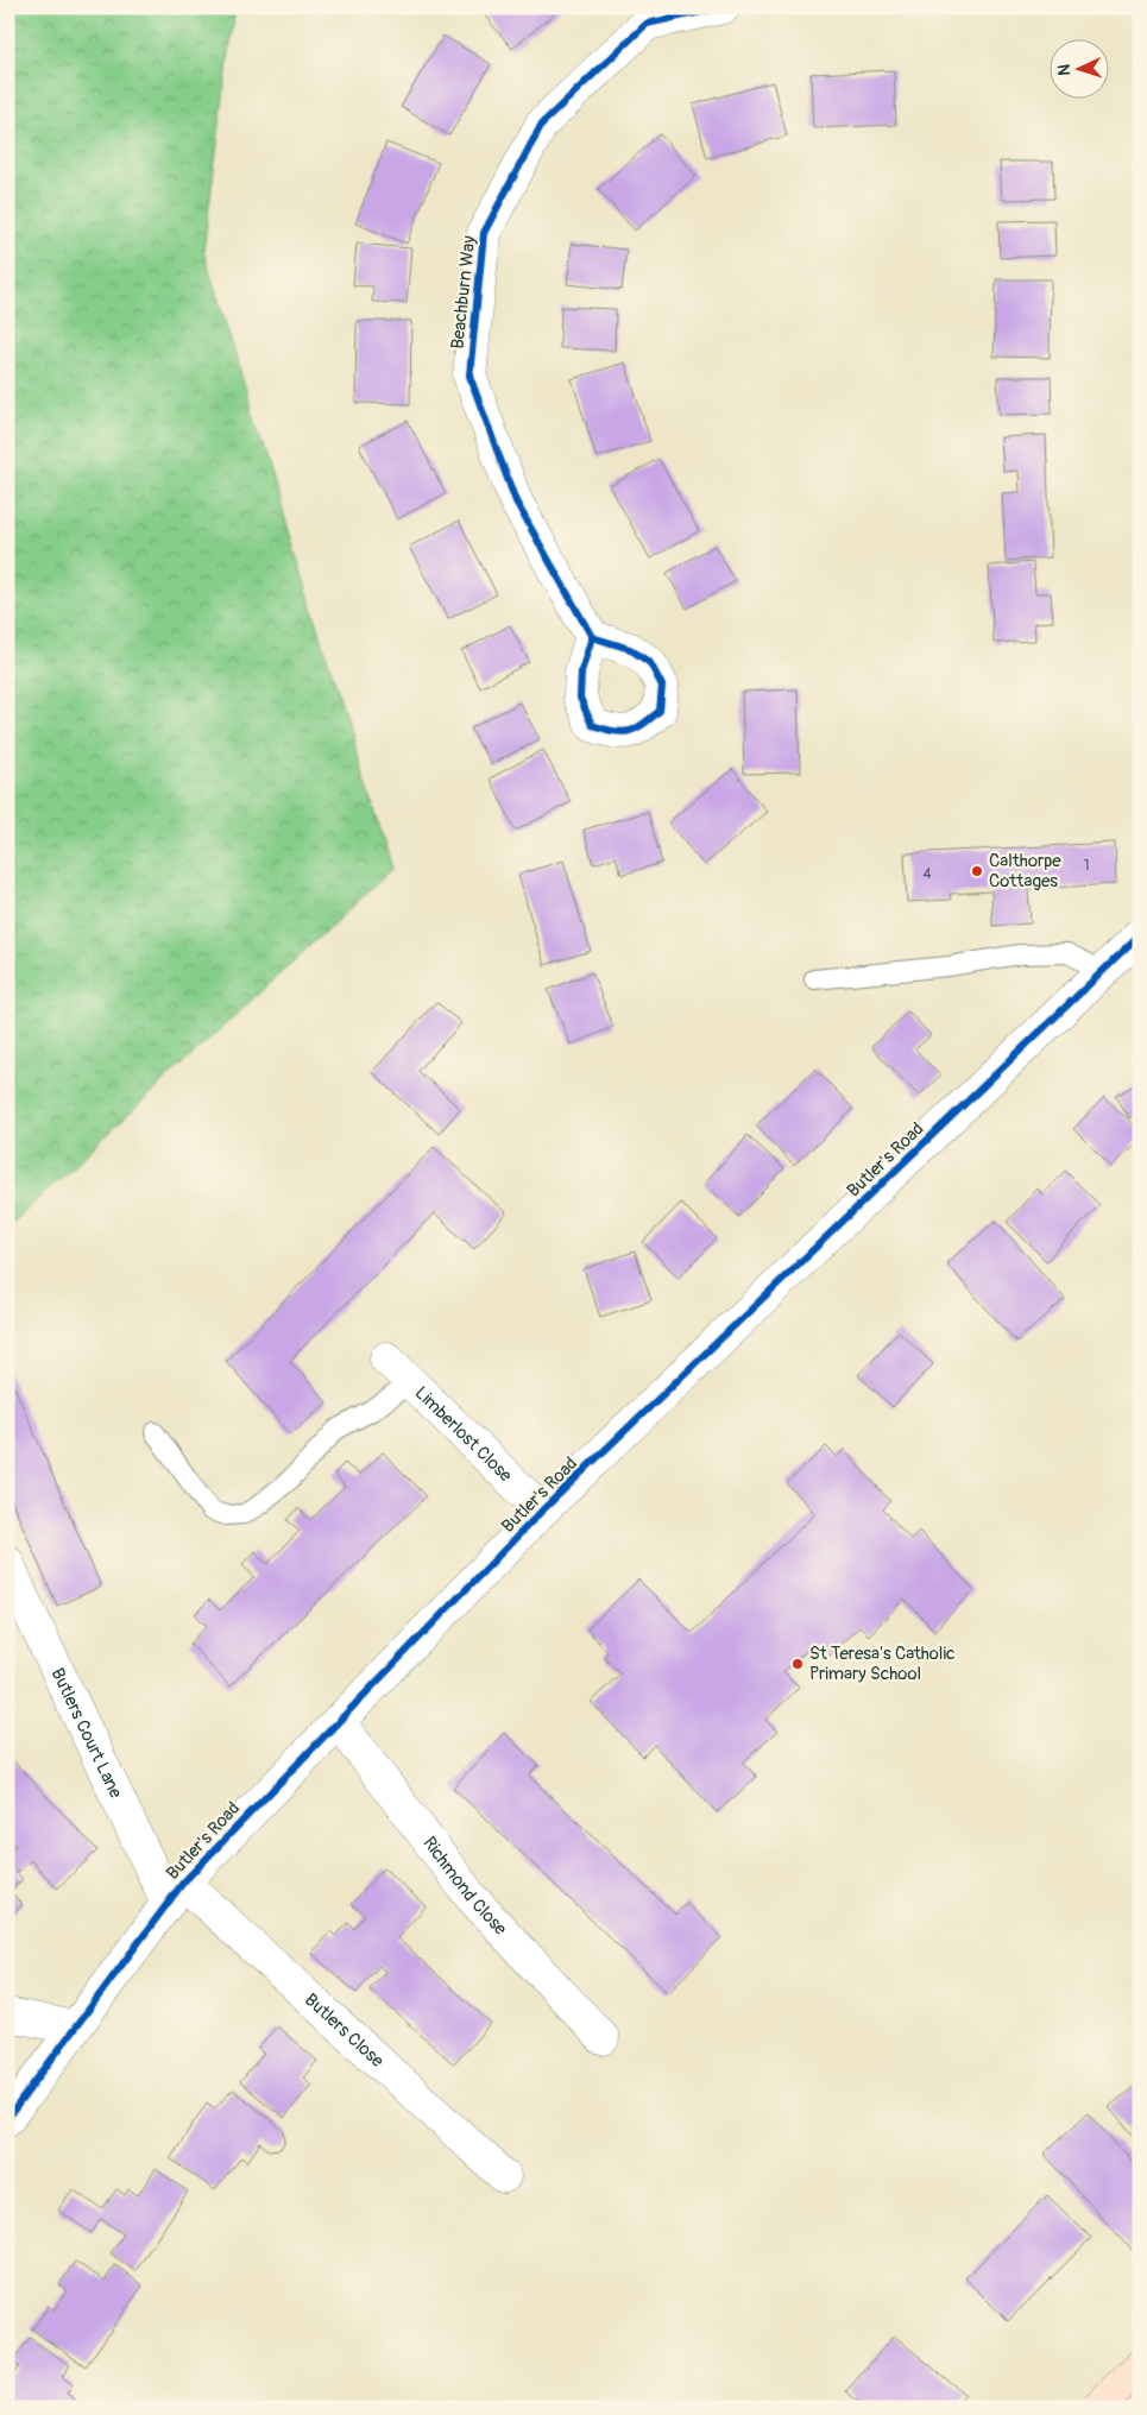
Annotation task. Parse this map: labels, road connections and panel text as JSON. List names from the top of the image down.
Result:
{
  "streets": {
    "street": [
      "Beachburn Way",
      "Butler's Road",
      "Limberlost Close",
      "Butlers Court Lane",
      "Richmond Close",
      "Butlers Close"
    ]
  },
  "crossings": [
    ["Butler's Road", "Limberlost Close"],
    ["Butler's Road", "Butlers Court Lane"],
    ["Butler's Road", "Richmond Close"],
    ["Butler's Road", "Butlers Close"],
    ["Butlers Court Lane", "Butlers Close"]
  ],
  "places": ["Calthorpe Cottages", "St Teresa's Catholic Primary School"],
  "house_numbers": ["1", "4"],
  "north": "left"
}
